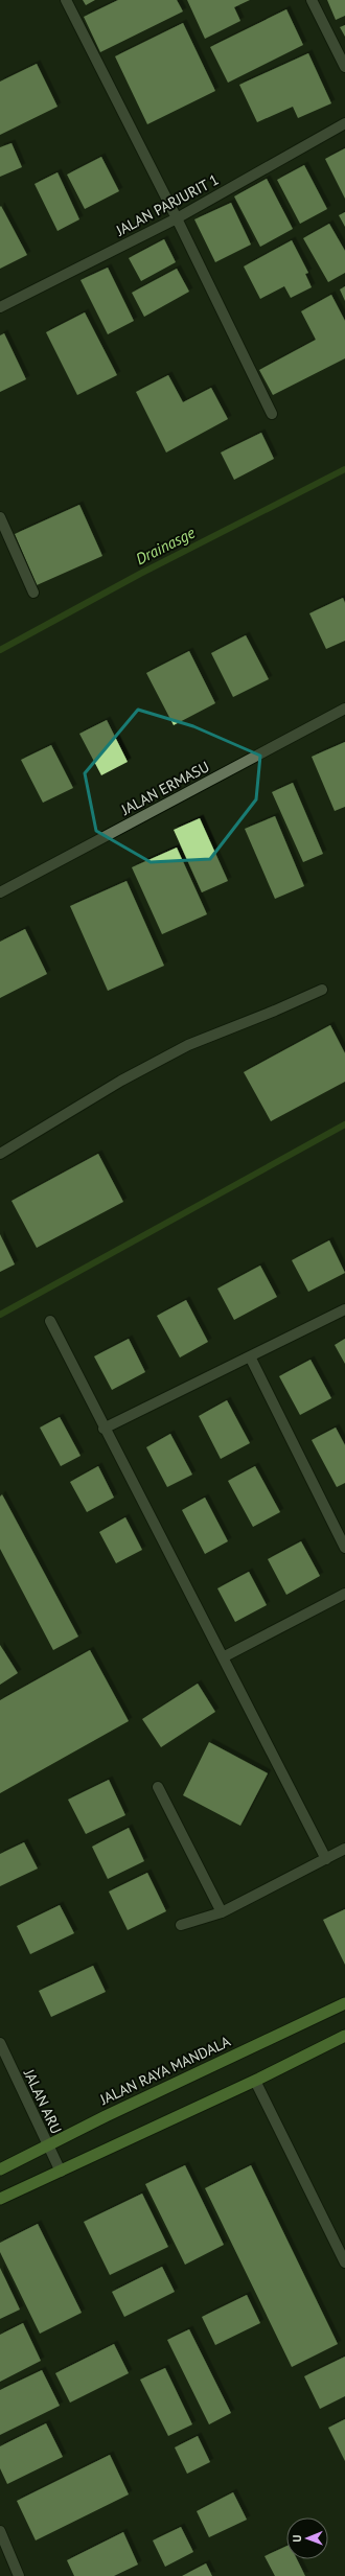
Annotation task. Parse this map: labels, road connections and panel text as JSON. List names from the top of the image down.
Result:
{
  "streets": {
    "highway": ["JALAN RAYA MANDALA"],
    "street": ["JALAN PARJURIT 1", "JALAN ERMASU", "JALAN ARU"]
  },
  "crossings": [
    ["JALAN RAYA MANDALA", "JALAN ARU"]
  ],
  "water": ["Drainasge"],
  "north": "left"
}
